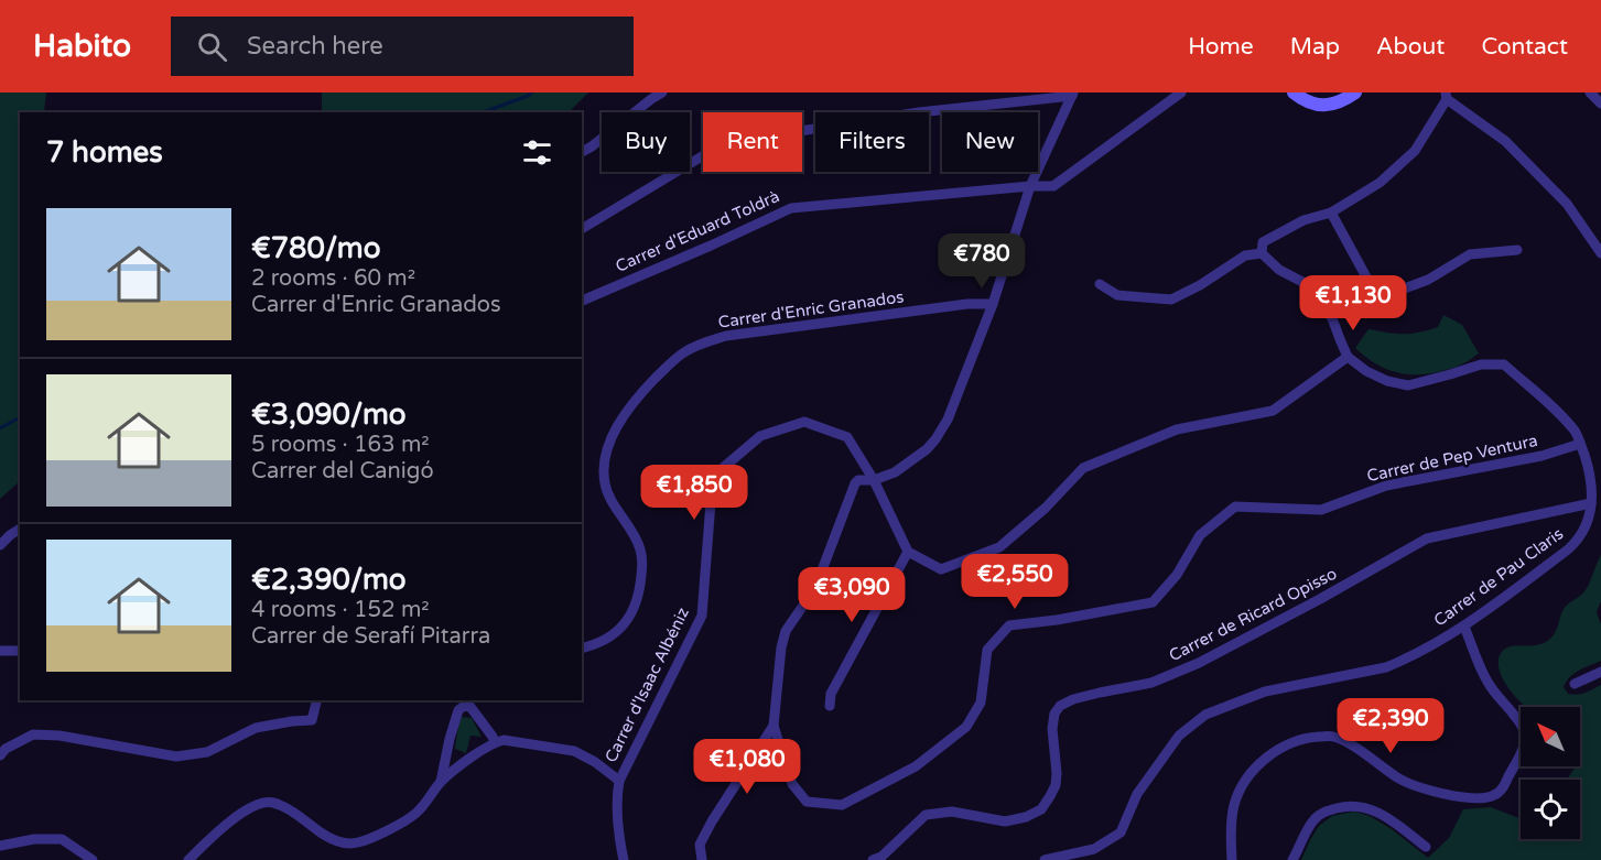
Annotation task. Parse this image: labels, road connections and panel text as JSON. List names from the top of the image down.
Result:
{
  "streets": {
    "street": [
      "Carrer d'Eduard Toldrà",
      "Carrer d'Enric Granados",
      "Carrer de Pep Ventura",
      "Carrer de Pau Claris",
      "Carrer de Ricard Opisso",
      "Carrer d'Isaac Albéniz"
    ]
  },
  "crossings": [
    ["Carrer de Pep Ventura", "Carrer d'Isaac Albéniz"],
    ["Carrer de Pau Claris", "Carrer de Ricard Opisso"]
  ],
  "north": "top left",
  "page": {
    "header": "Habito",
    "search": "Search here",
    "nav": [
      "Home",
      "Map",
      "About",
      "Contact"
    ],
    "chip": [
      "Buy",
      "Rent",
      "Filters",
      "New"
    ],
    "heading": "7 homes",
    "list": [
      {
        "name": "€780/mo",
        "note": "2 rooms · 60 m² · Carrer d'Enric Granados"
      },
      {
        "name": "€3,090/mo",
        "note": "5 rooms · 163 m² · Carrer del Canigó"
      },
      {
        "name": "€2,390/mo",
        "note": "4 rooms · 152 m² · Carrer de Serafí Pitarra"
      }
    ],
    "price": [
      "€780",
      "€1,130",
      "€1,850",
      "€2,550",
      "€3,090",
      "€2,390",
      "€1,080"
    ]
  }
}
